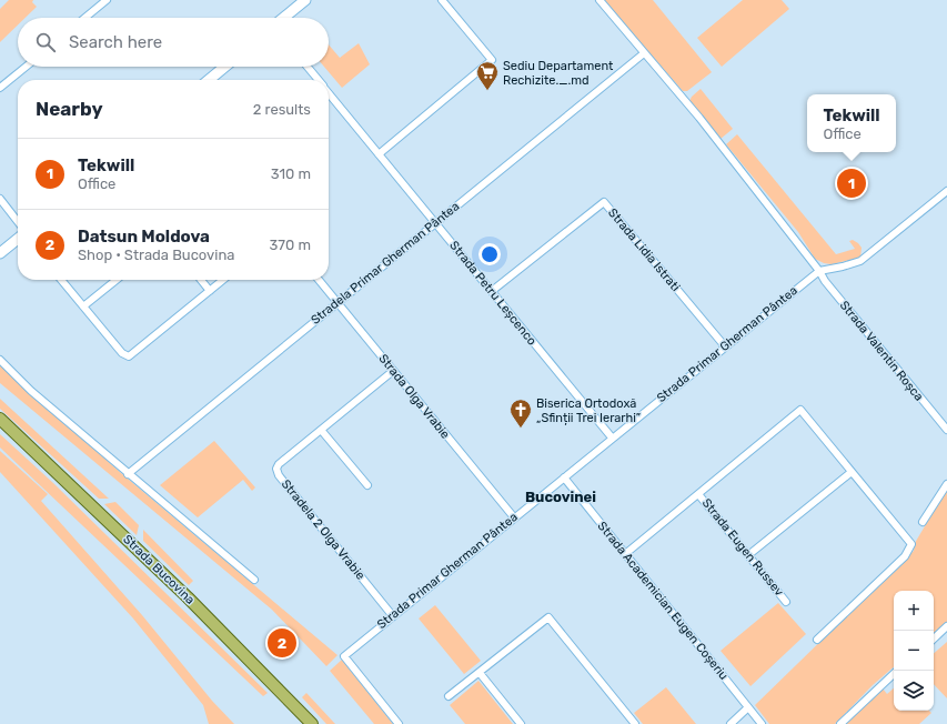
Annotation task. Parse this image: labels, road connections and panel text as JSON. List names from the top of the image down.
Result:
{
  "streets": {
    "main road": ["Strada Bucovina"],
    "street": [
      "Strada Lidia Istrati",
      "Stradela Primar Gherman Pântea",
      "Strada Petru Leșcenco",
      "Strada Primar Gherman Pântea",
      "Strada Valentin Roșca",
      "Strada Olga Vrabie",
      "Stradela 2 Olga Vrabie",
      "Strada Eugen Russev",
      "Strada Academician Eugen Coșeriu"
    ]
  },
  "crossings": [
    ["Strada Lidia Istrati", "Strada Petru Leșcenco"],
    ["Strada Lidia Istrati", "Strada Primar Gherman Pântea"],
    ["Stradela Primar Gherman Pântea", "Strada Petru Leșcenco"],
    ["Stradela Primar Gherman Pântea", "Strada Olga Vrabie"],
    ["Strada Petru Leșcenco", "Strada Primar Gherman Pântea"],
    ["Strada Primar Gherman Pântea", "Strada Valentin Roșca"],
    ["Strada Primar Gherman Pântea", "Strada Olga Vrabie"],
    ["Strada Primar Gherman Pântea", "Stradela 2 Olga Vrabie"],
    ["Strada Primar Gherman Pântea", "Strada Academician Eugen Coșeriu"],
    ["Strada Olga Vrabie", "Stradela 2 Olga Vrabie"]
  ],
  "districts": ["Bucovinei"],
  "places": {
    "supermarket": ["Sediu Departament Rechizite._.md"],
    "church": ["Biserica Ortodoxă „Sfinții Trei Ierarhi”"]
  },
  "page": {
    "search": "Search here",
    "heading": ["Nearby", "2 results"],
    "popup": ["Tekwill", "Office"],
    "list": [
      {
        "mark": "1",
        "name": "Tekwill",
        "note": "Office",
        "value": "310 m"
      },
      {
        "mark": "2",
        "name": "Datsun Moldova",
        "note": "Shop · Strada Bucovina",
        "value": "370 m"
      }
    ],
    "pins": ["1", "2"],
    "map_buttons": ["+", "−"]
  }
}
